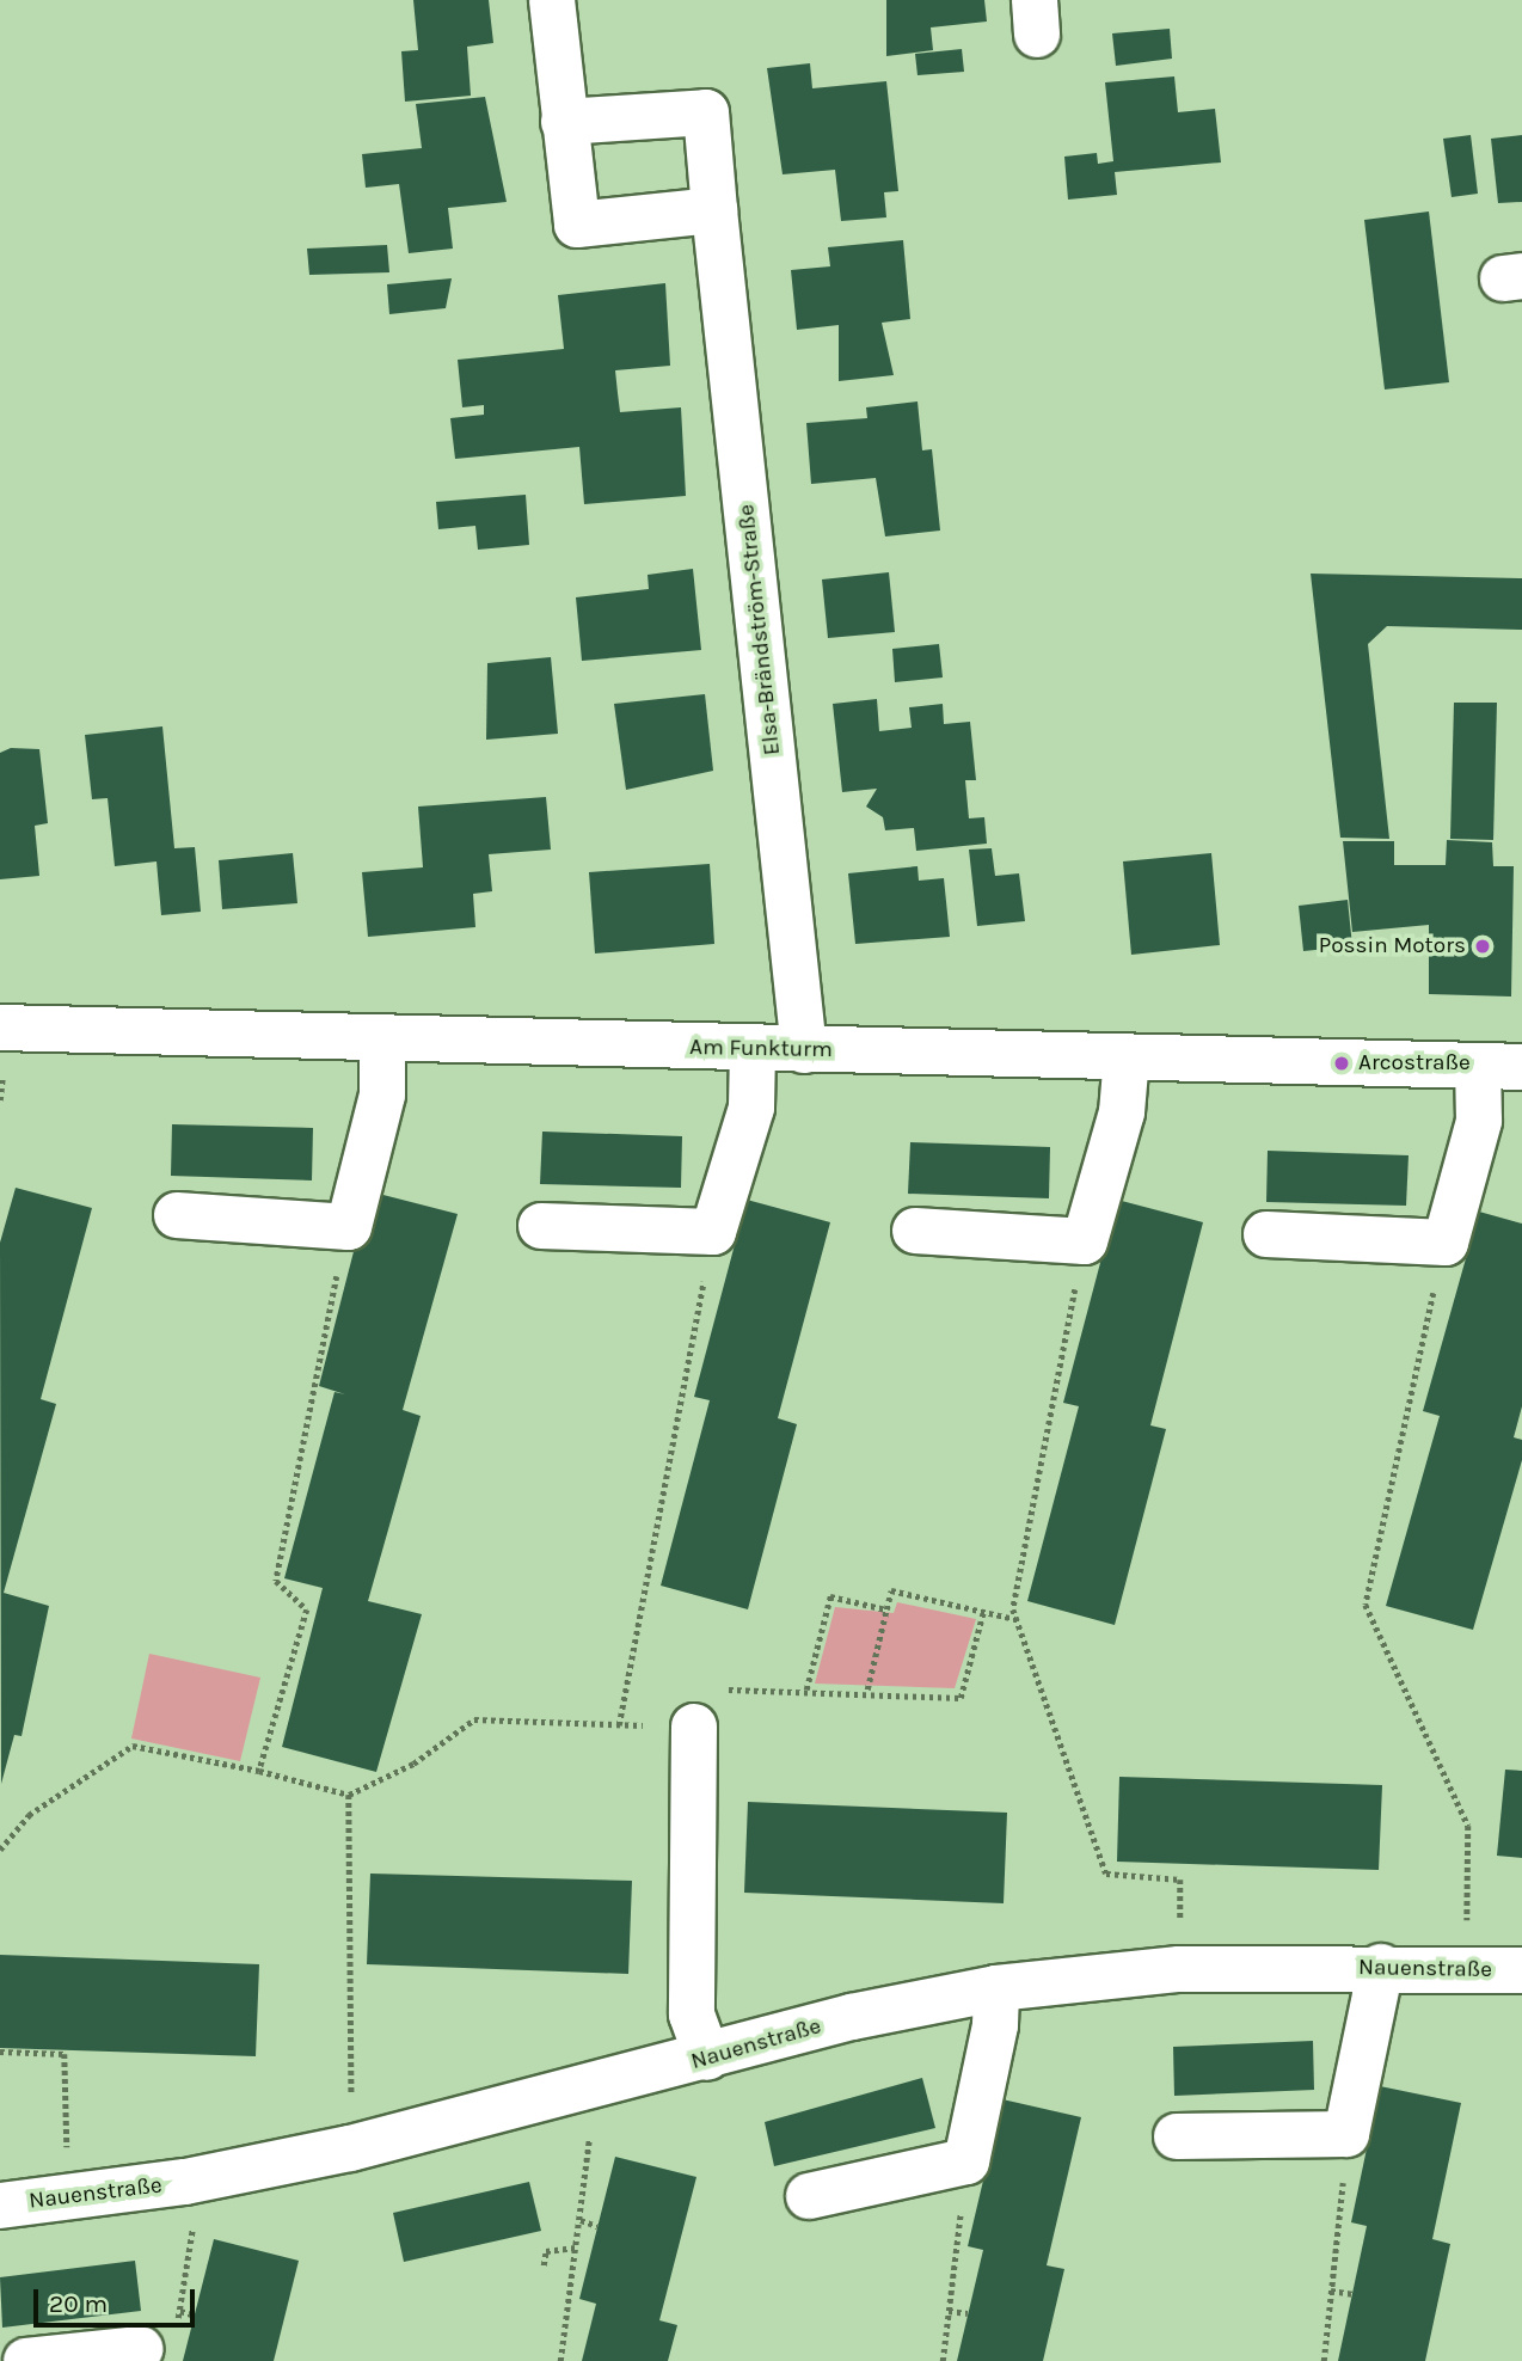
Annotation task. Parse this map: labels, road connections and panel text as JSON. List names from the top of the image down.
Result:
{
  "streets": {
    "street": ["Elsa-Brändström-Straße", "Am Funkturm", "Nauenstraße"]
  },
  "crossings": [
    ["Elsa-Brändström-Straße", "Am Funkturm"]
  ],
  "places": ["Possin Motors", "Arcostraße"],
  "scale_bar": "20 m"
}
